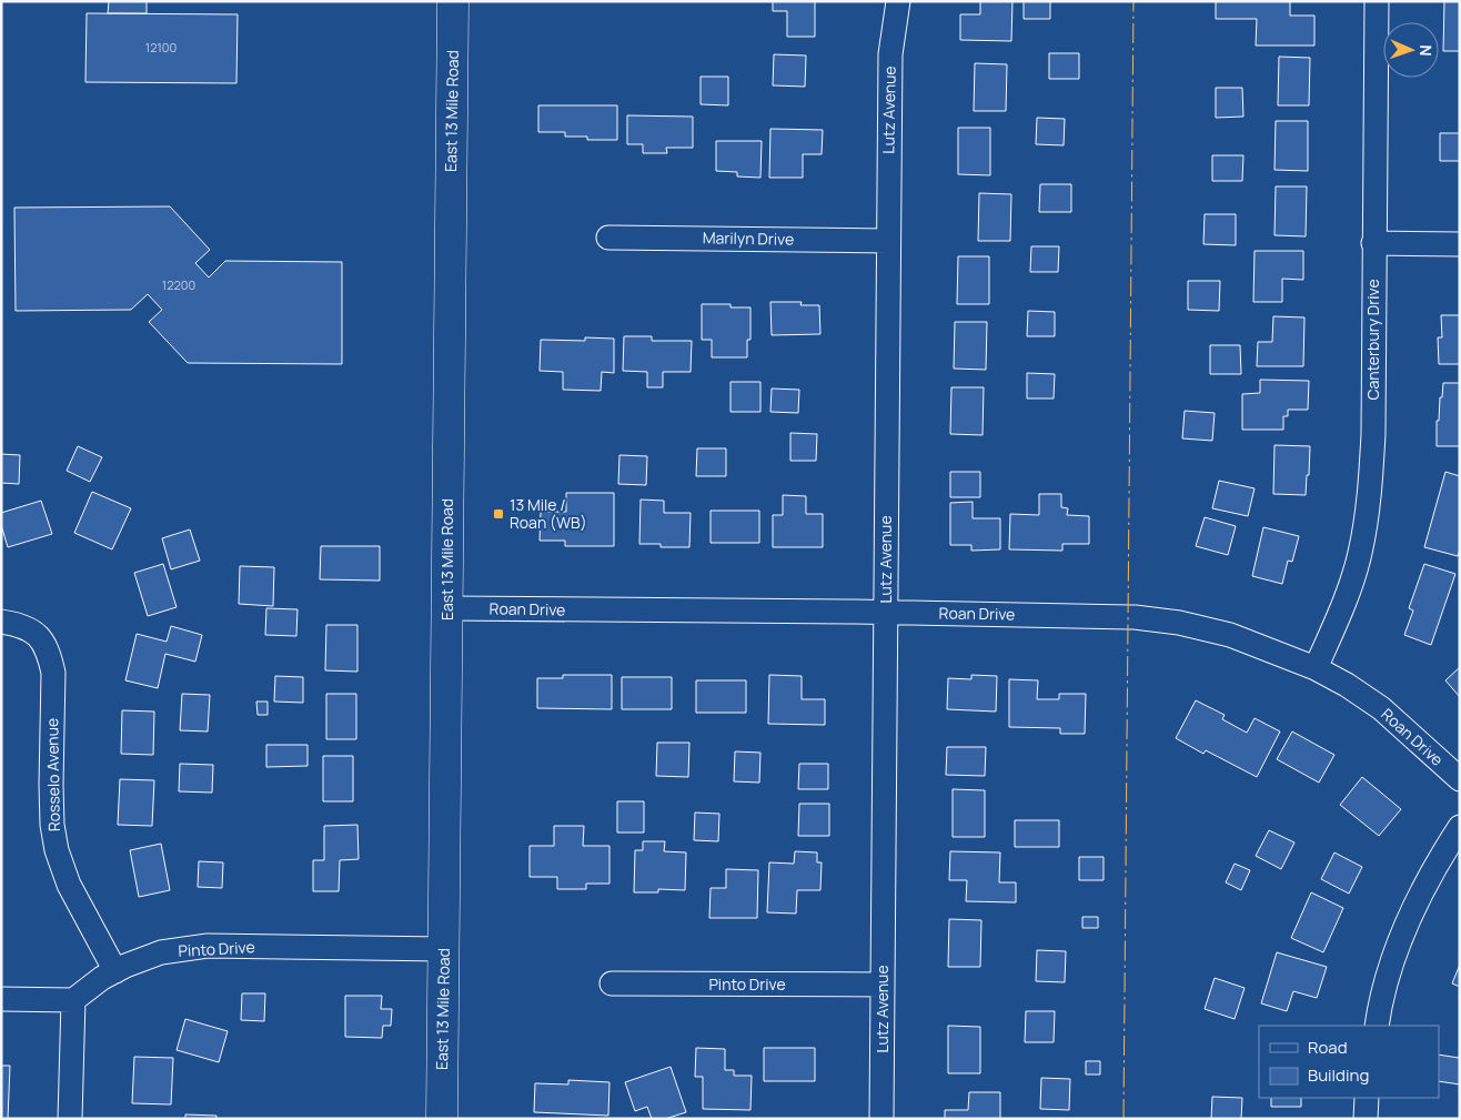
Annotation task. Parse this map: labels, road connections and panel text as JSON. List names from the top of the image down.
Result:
{
  "streets": {
    "main road": ["East 13 Mile Road"],
    "street": [
      "Lutz Avenue",
      "Marilyn Drive",
      "Canterbury Drive",
      "Roan Drive",
      "Rosselo Avenue",
      "Pinto Drive"
    ]
  },
  "crossings": [
    ["Lutz Avenue", "Marilyn Drive"],
    ["Lutz Avenue", "Roan Drive"],
    ["Lutz Avenue", "Pinto Drive"],
    ["East 13 Mile Road", "Roan Drive"],
    ["East 13 Mile Road", "Pinto Drive"],
    ["Canterbury Drive", "Roan Drive"],
    ["Rosselo Avenue", "Pinto Drive"]
  ],
  "places": {
    "transit": ["13 Mile / Roan (WB)"]
  },
  "house_numbers": ["12100", "12200"],
  "legend": ["Road", "Building"],
  "north": "right"
}
